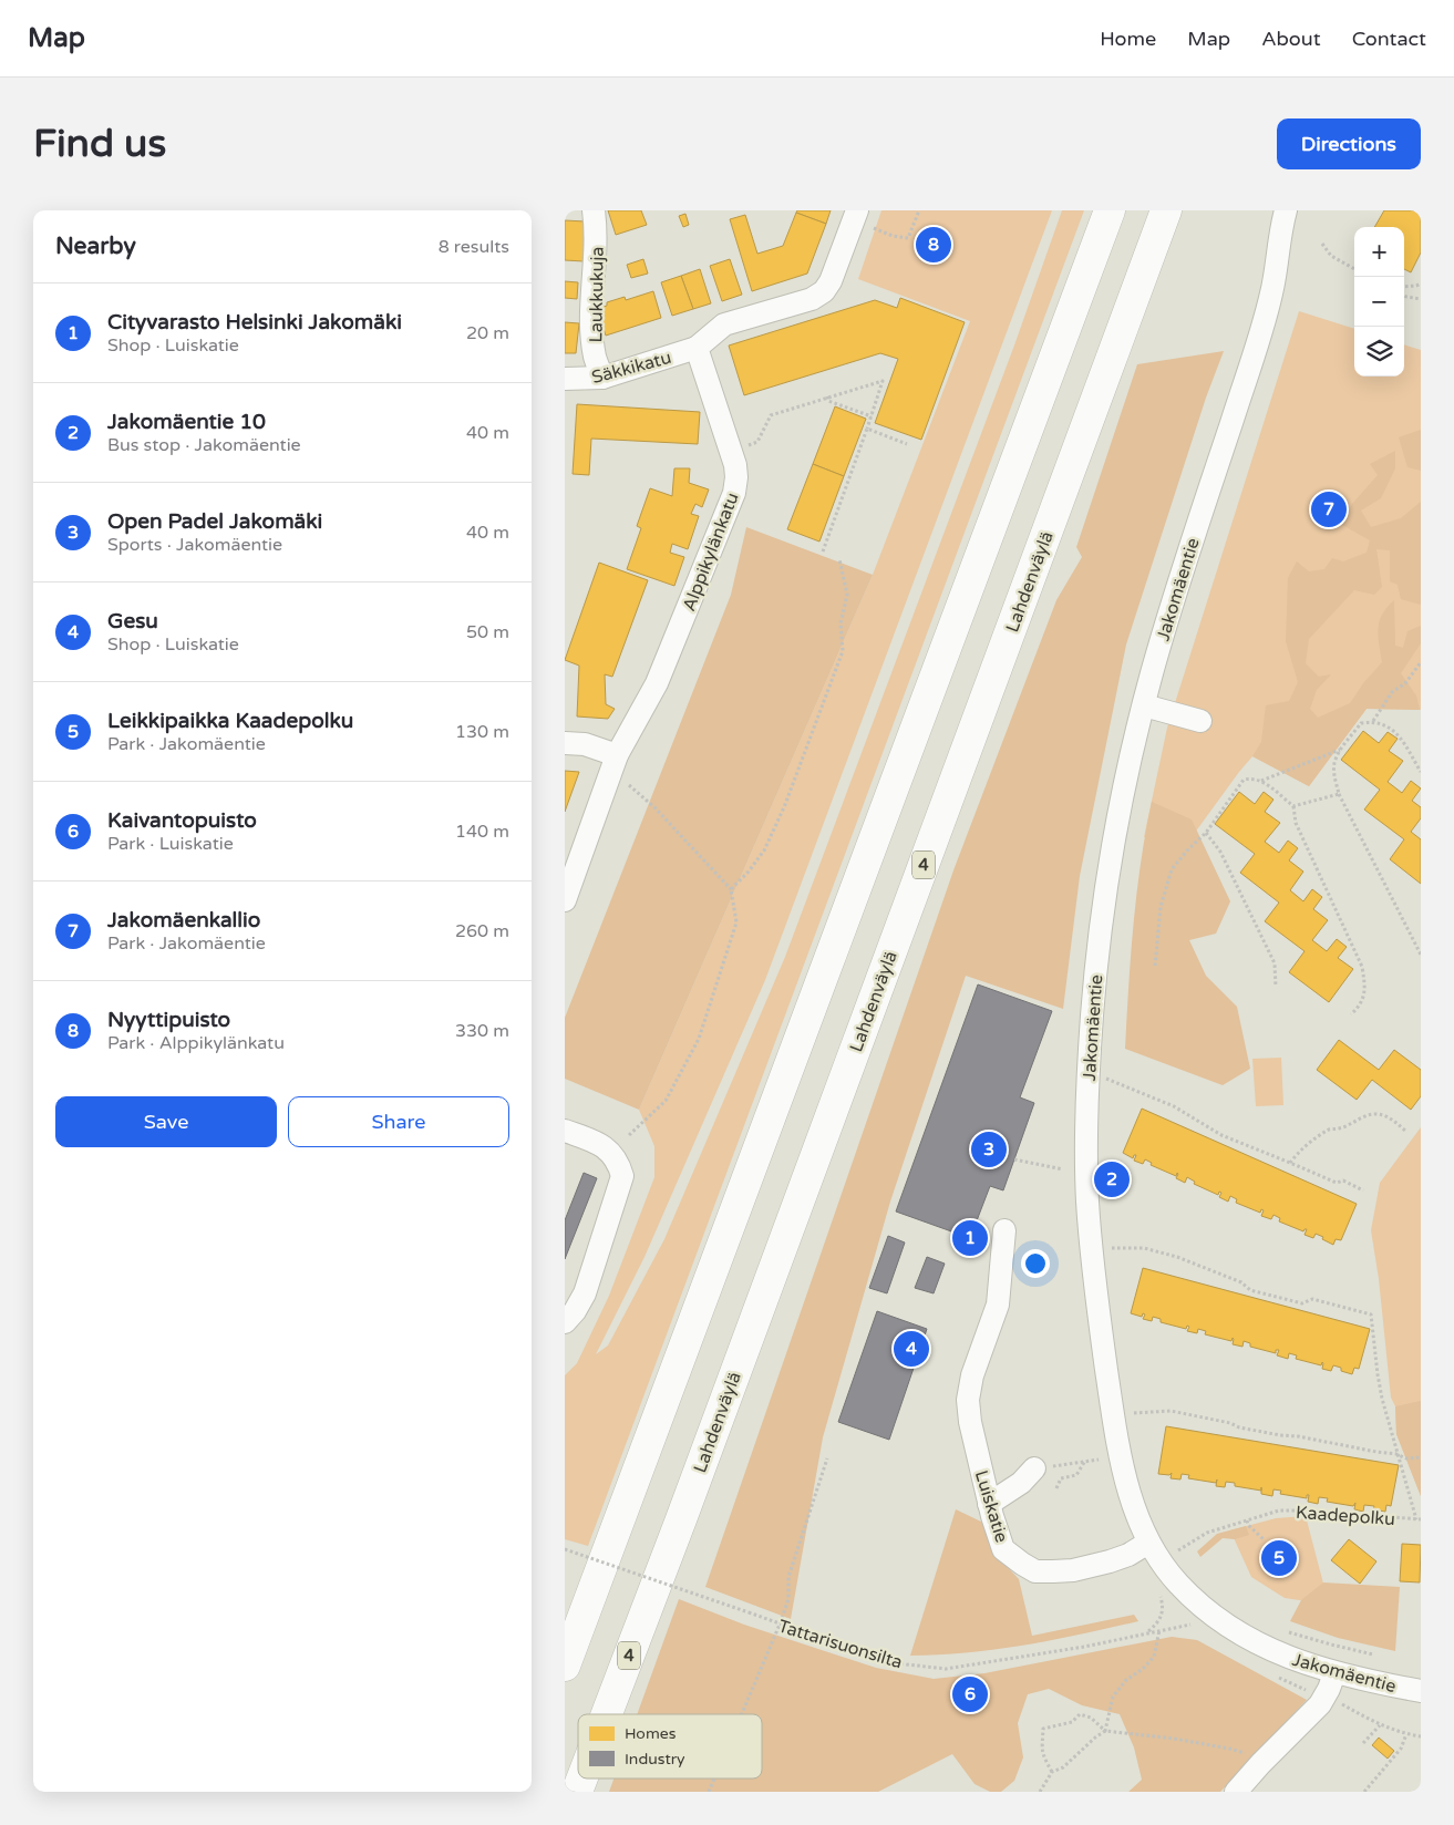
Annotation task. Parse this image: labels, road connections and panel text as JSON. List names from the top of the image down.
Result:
{
  "streets": {
    "highway": ["Lahdenväylä", "4"],
    "street": [
      "Laukkukuja",
      "Säkkikatu",
      "Alppikylänkatu",
      "Jakomäentie",
      "Luiskatie"
    ],
    "path": ["Kaadepolku", "Tattarisuonsilta"]
  },
  "crossings": [
    ["Laukkukuja", "Säkkikatu"],
    ["Säkkikatu", "Alppikylänkatu"],
    ["Jakomäentie", "Luiskatie"]
  ],
  "legend": ["Homes", "Industry"],
  "page": {
    "header": "Map",
    "nav": [
      "Home",
      "Map",
      "About",
      "Contact"
    ],
    "buttons": [
      "Directions",
      ["Save", "Share"]
    ],
    "title": "Find us",
    "heading": ["Nearby", "8 results"],
    "pins": [
      "8",
      "7",
      "3",
      "2",
      "1",
      "4",
      "5",
      "6"
    ],
    "map_buttons": ["+", "−"],
    "list": [
      {
        "mark": "1",
        "name": "Cityvarasto Helsinki Jakomäki",
        "note": "Shop · Luiskatie",
        "value": "20 m"
      },
      {
        "mark": "2",
        "name": "Jakomäentie 10",
        "note": "Bus stop · Jakomäentie",
        "value": "40 m"
      },
      {
        "mark": "3",
        "name": "Open Padel Jakomäki",
        "note": "Sports · Jakomäentie",
        "value": "40 m"
      },
      {
        "mark": "4",
        "name": "Gesu",
        "note": "Shop · Luiskatie",
        "value": "50 m"
      },
      {
        "mark": "5",
        "name": "Leikkipaikka Kaadepolku",
        "note": "Park · Jakomäentie",
        "value": "130 m"
      },
      {
        "mark": "6",
        "name": "Kaivantopuisto",
        "note": "Park · Luiskatie",
        "value": "140 m"
      },
      {
        "mark": "7",
        "name": "Jakomäenkallio",
        "note": "Park · Jakomäentie",
        "value": "260 m"
      },
      {
        "mark": "8",
        "name": "Nyyttipuisto",
        "note": "Park · Alppikylänkatu",
        "value": "330 m"
      }
    ]
  }
}
